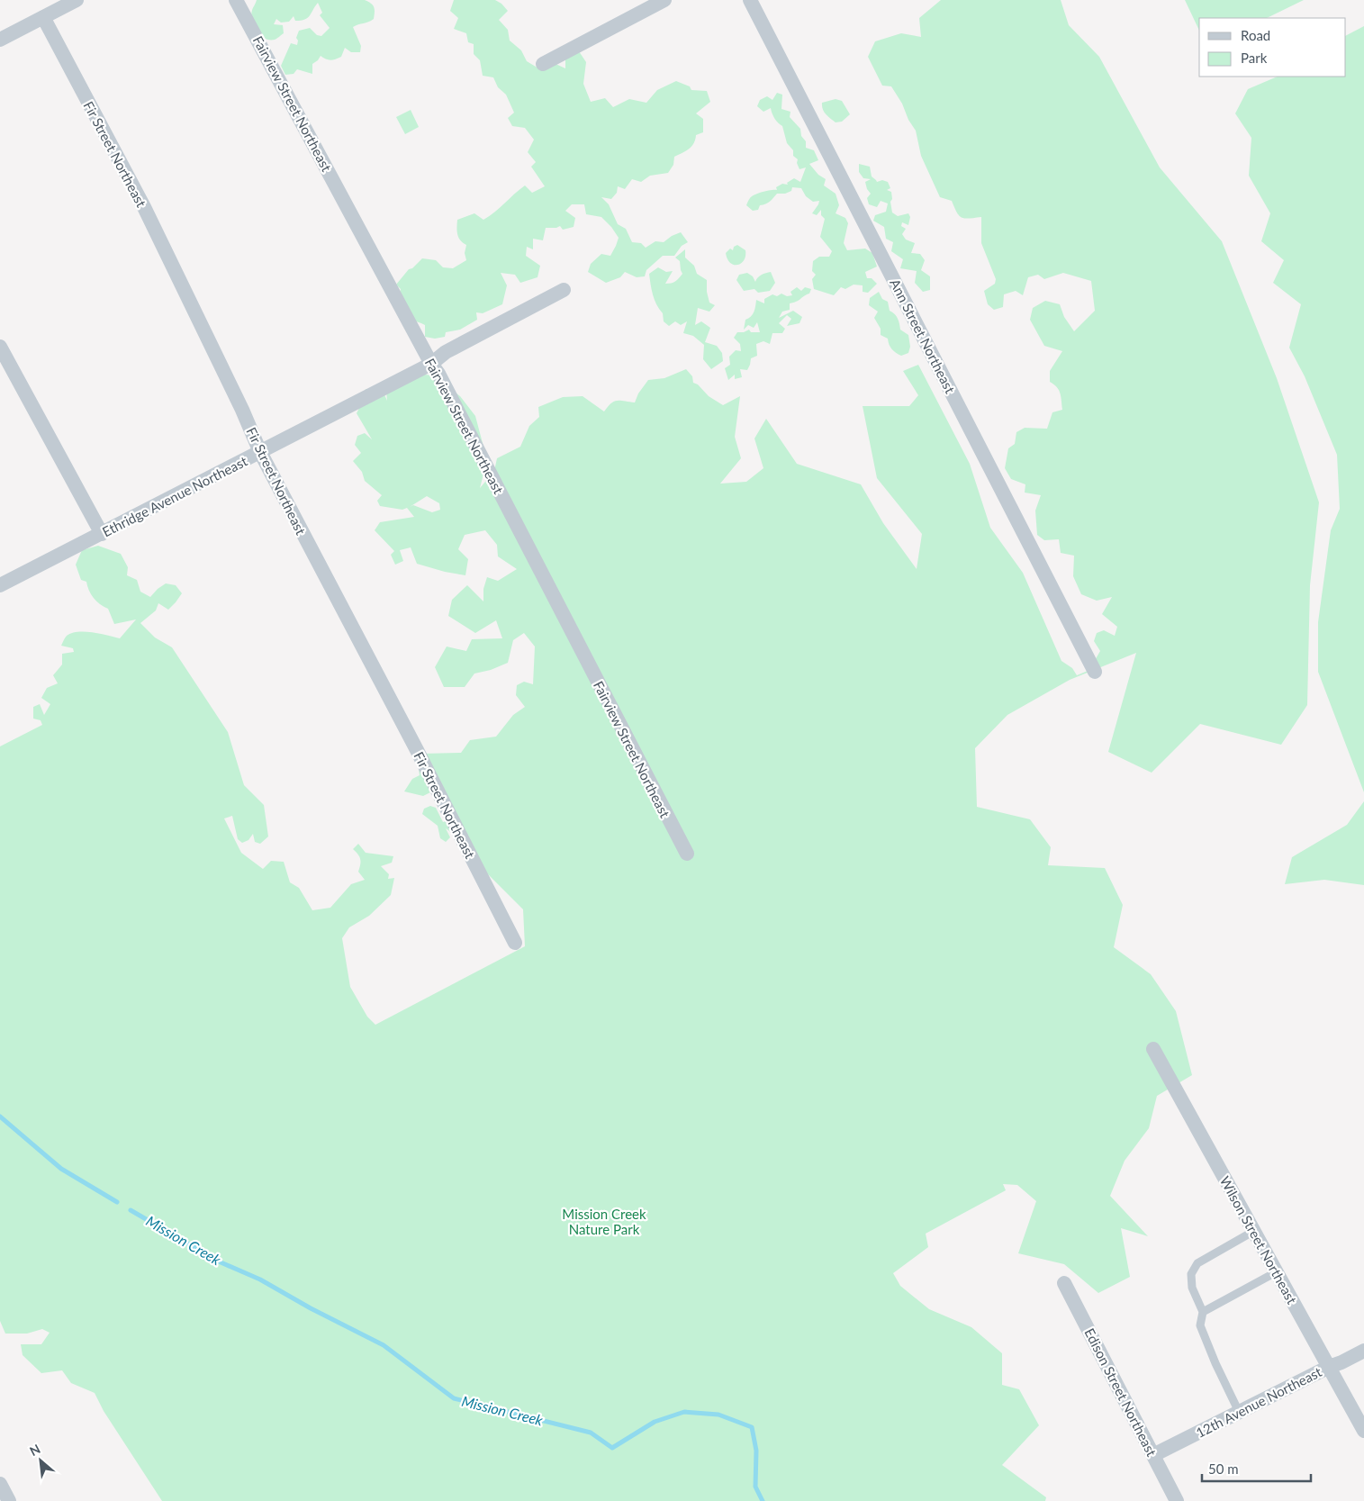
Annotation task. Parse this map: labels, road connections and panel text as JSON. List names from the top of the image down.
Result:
{
  "streets": {
    "street": [
      "Fairview Street Northeast",
      "Fir Street Northeast",
      "Ann Street Northeast",
      "Ethridge Avenue Northeast",
      "Wilson Street Northeast",
      "Edison Street Northeast",
      "12th Avenue Northeast"
    ]
  },
  "crossings": [
    ["Fairview Street Northeast", "Ethridge Avenue Northeast"],
    ["Fir Street Northeast", "Ethridge Avenue Northeast"],
    ["Wilson Street Northeast", "12th Avenue Northeast"],
    ["Edison Street Northeast", "12th Avenue Northeast"]
  ],
  "water": ["Mission Creek"],
  "parks": ["Mission Creek Nature Park"],
  "legend": ["Road", "Park"],
  "scale_bar": "50 m",
  "north": "top left"
}
